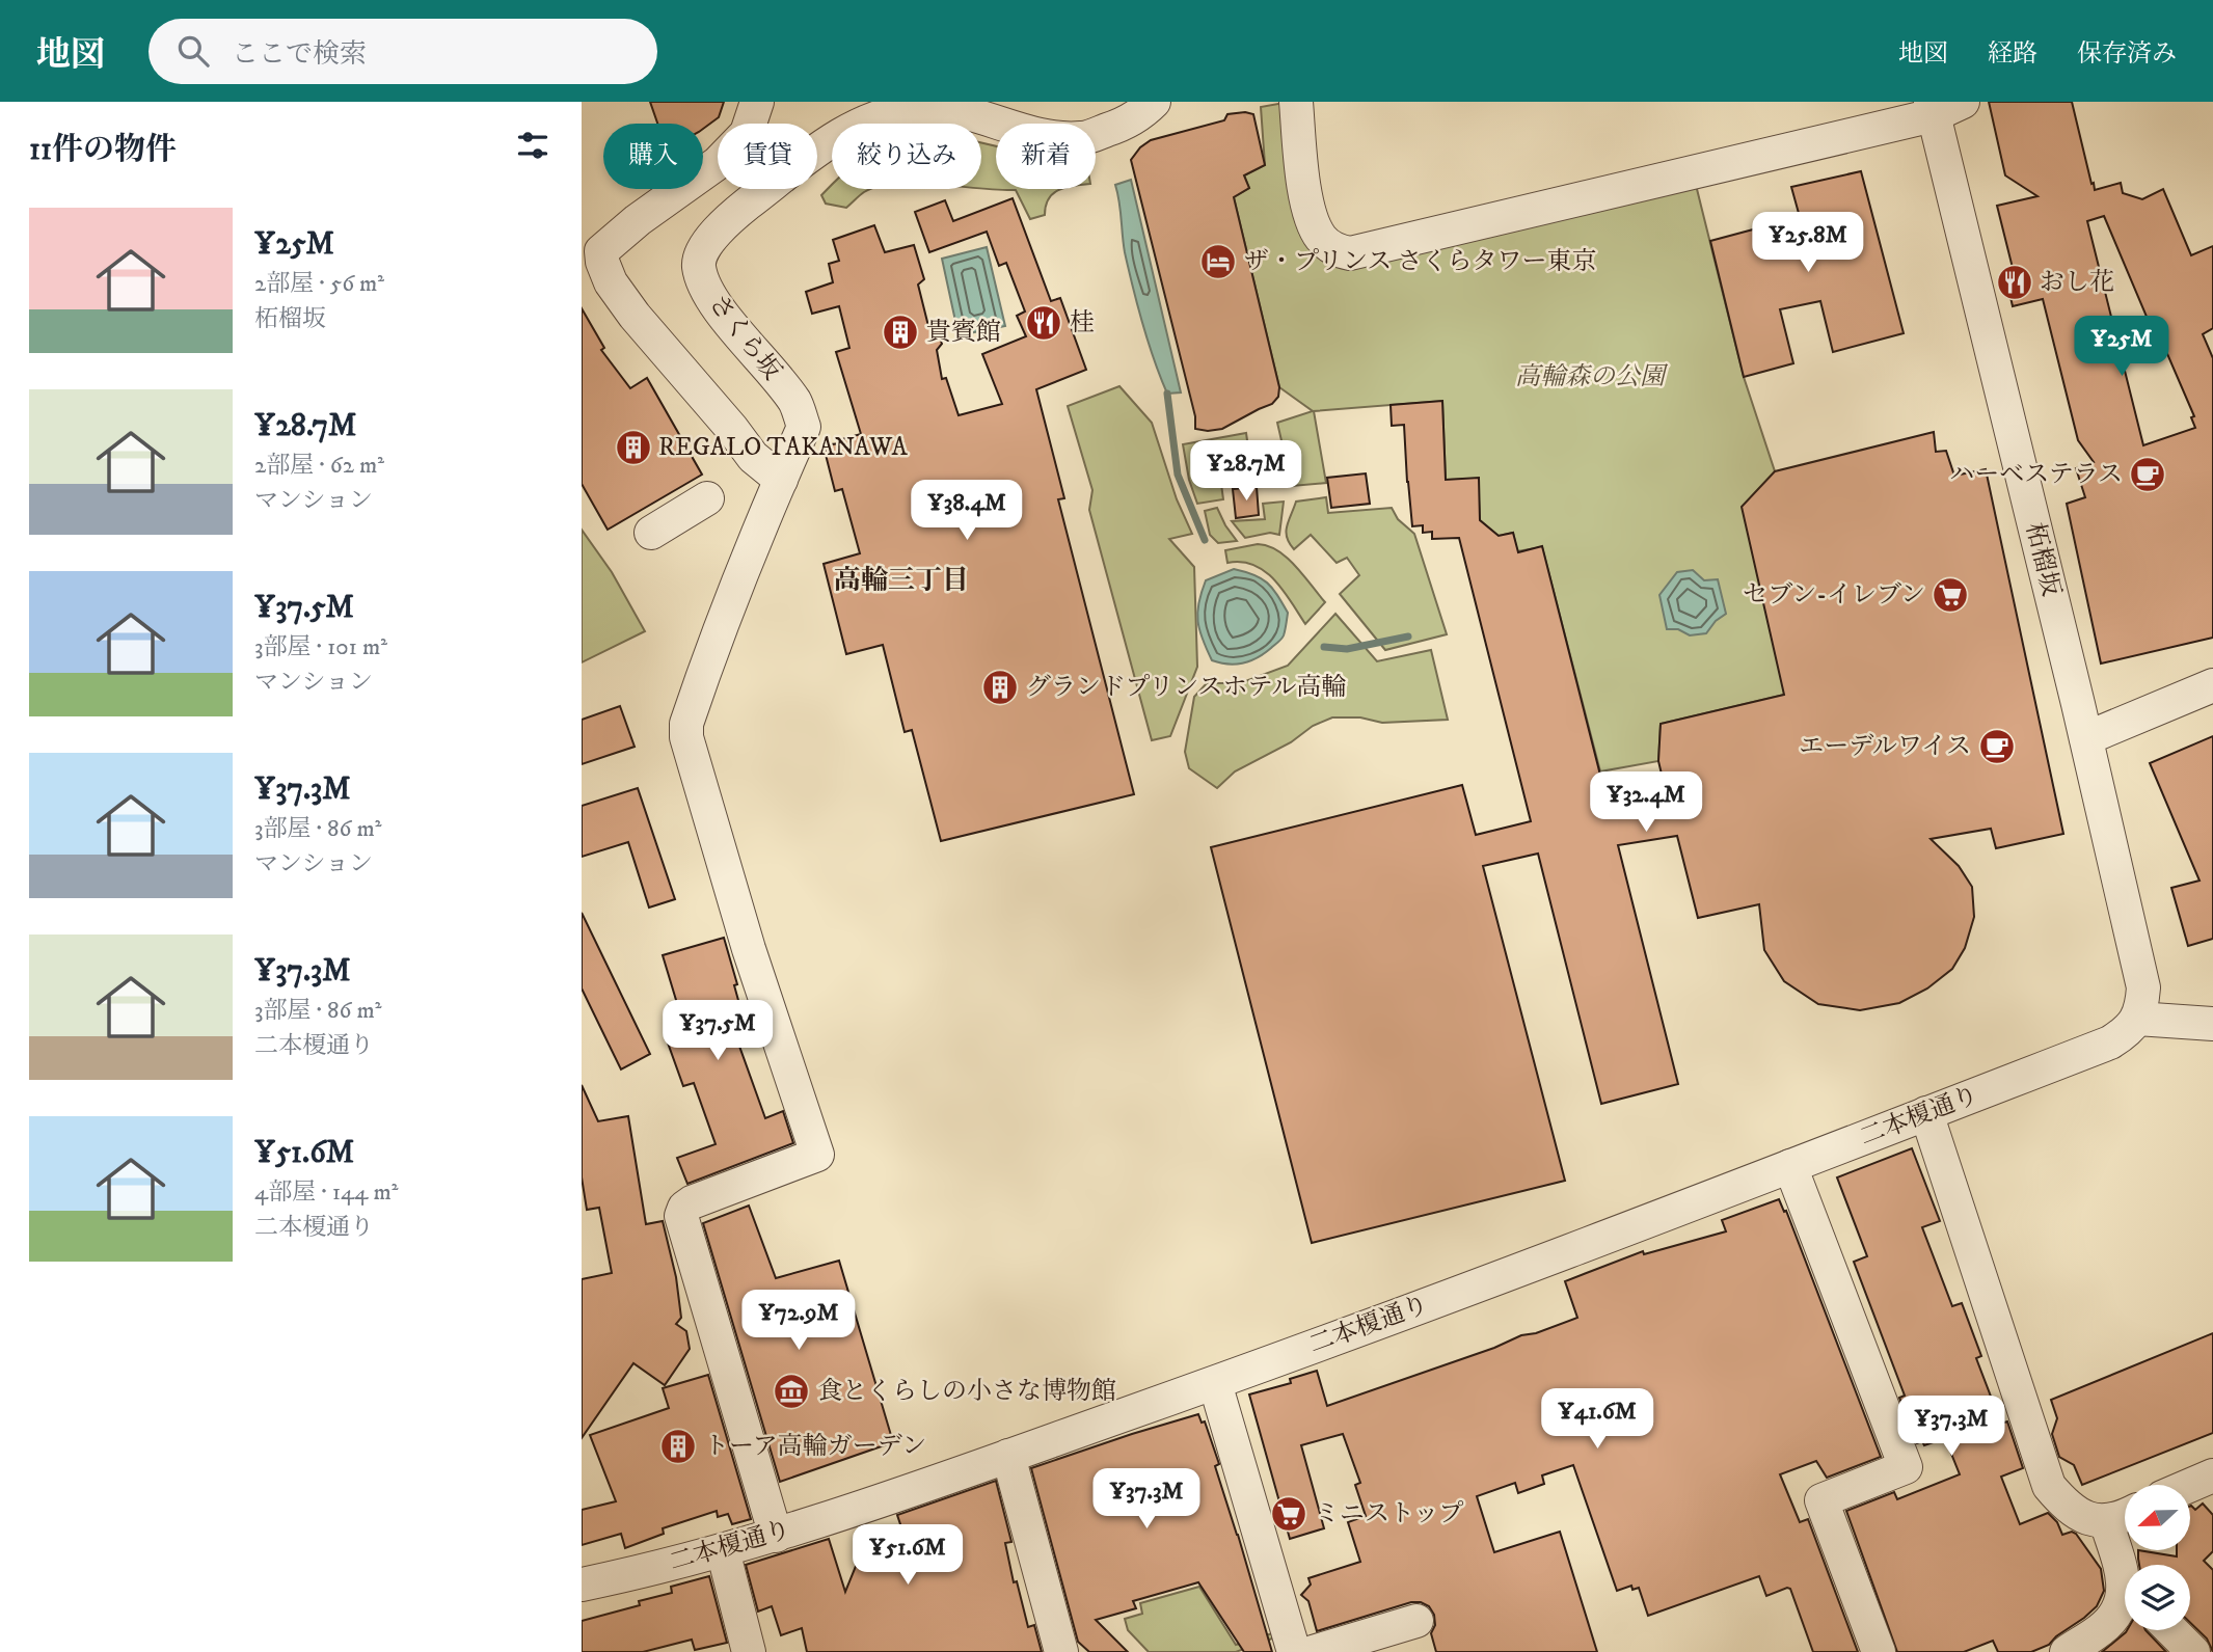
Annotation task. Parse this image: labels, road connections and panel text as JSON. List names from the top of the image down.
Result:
{
  "streets": {
    "street": ["さくら坂", "柘榴坂", "二本榎通り"]
  },
  "crossings": [
    ["さくら坂", "二本榎通り"],
    ["柘榴坂", "二本榎通り"]
  ],
  "districts": ["高輪三丁目"],
  "parks": ["高輪森の公園"],
  "places": {
    "hotel": ["ザ・プリンス さくらタワー東京"],
    "restaurant": ["おし花", "桂"],
    "building": [
      "貴賓館",
      "REGALO TAKANAWA",
      "グランドプリンスホテル高輪",
      "トーア高輪ガーデン"
    ],
    "cafe": ["ハーベステラス", "エーデルワイス"],
    "supermarket": ["セブン-イレブン", "ミニストップ"],
    "museum": ["食とくらしの小さな博物館"]
  },
  "north": "left",
  "page": {
    "header": "地図",
    "search": "ここで検索",
    "nav": ["地図", "経路", "保存済み"],
    "heading": "11件の物件",
    "chip": [
      "購入",
      "賃貸",
      "絞り込み",
      "新着"
    ],
    "list": [
      {
        "name": "¥25M",
        "note": "2部屋 · 56 m² · 柘榴坂"
      },
      {
        "name": "¥28.7M",
        "note": "2部屋 · 62 m² · マンション"
      },
      {
        "name": "¥37.5M",
        "note": "3部屋 · 101 m² · マンション"
      },
      {
        "name": "¥37.3M",
        "note": "3部屋 · 86 m² · マンション"
      },
      {
        "name": "¥37.3M",
        "note": "3部屋 · 86 m² · 二本榎通り"
      },
      {
        "name": "¥51.6M",
        "note": "4部屋 · 144 m² · 二本榎通り"
      }
    ],
    "price": [
      "¥25.8M",
      "¥25M",
      "¥28.7M",
      "¥38.4M",
      "¥32.4M",
      "¥37.5M",
      "¥72.9M",
      "¥41.6M",
      "¥37.3M",
      "¥37.3M",
      "¥51.6M"
    ]
  }
}
